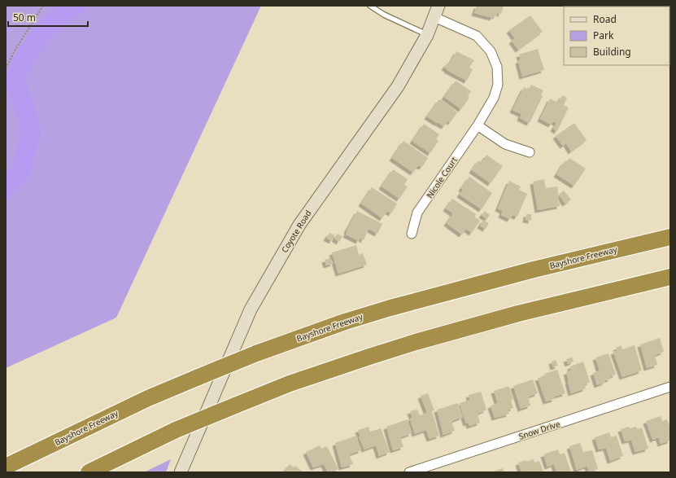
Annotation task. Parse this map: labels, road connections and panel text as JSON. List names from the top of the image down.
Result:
{
  "streets": {
    "highway": ["Bayshore Freeway"],
    "street": ["Nicole Court", "Coyote Road", "Snow Drive"]
  },
  "crossings": [
    ["Nicole Court", "Coyote Road"]
  ],
  "legend": ["Road", "Park", "Building"],
  "scale_bar": "50 m"
}
